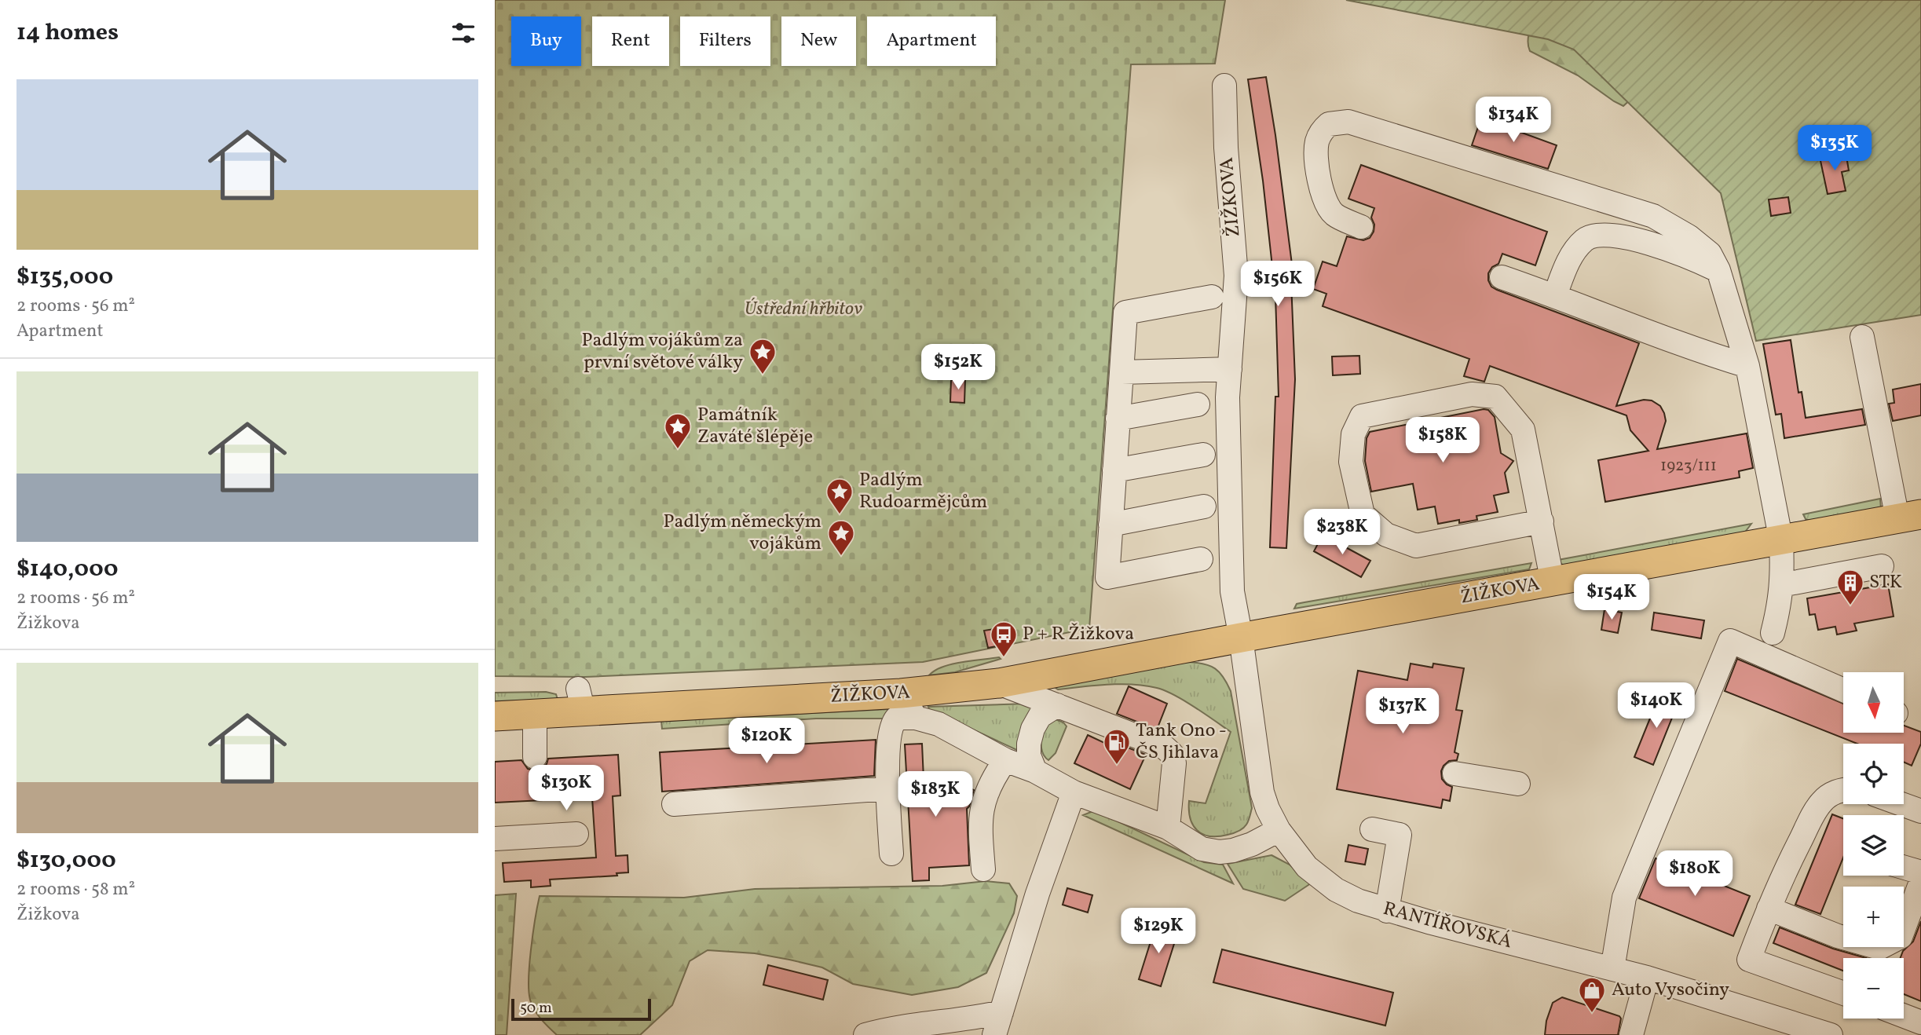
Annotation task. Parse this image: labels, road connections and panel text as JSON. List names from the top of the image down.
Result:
{
  "streets": {
    "main road": ["ŽIŽKOVA"],
    "street": ["RANTÍŘOVSKÁ"]
  },
  "crossings": [
    ["ŽIŽKOVA", "RANTÍŘOVSKÁ"]
  ],
  "parks": ["Ústřední hřbitov"],
  "places": {
    "place": [
      "Padlým vojákům za první světové války",
      "Památník Zaváté šlépěje",
      "Padlým Rudoarmějcům",
      "Padlým německým vojákům"
    ],
    "building": ["STK"],
    "bus stop": ["P + R Žižkova"],
    "fuel station": ["Tank Ono - ČS Jihlava"],
    "shop": ["Auto Vysočiny"]
  },
  "house_numbers": ["1923/111"],
  "scale_bar": "50 m",
  "north": "bottom",
  "page": {
    "heading": "14 homes",
    "chip": [
      "Buy",
      "Rent",
      "Filters",
      "New",
      "Apartment"
    ],
    "list": [
      {
        "name": "$135,000",
        "note": "2 rooms · 56 m² · Apartment"
      },
      {
        "name": "$140,000",
        "note": "2 rooms · 56 m² · Žižkova"
      },
      {
        "name": "$130,000",
        "note": "2 rooms · 58 m² · Žižkova"
      }
    ],
    "price": [
      "$134K",
      "$135K",
      "$156K",
      "$152K",
      "$158K",
      "$238K",
      "$154K",
      "$140K",
      "$137K",
      "$120K",
      "$130K",
      "$183K",
      "$180K",
      "$129K"
    ],
    "map_buttons": ["+", "−"],
    "scale": "50 m"
  }
}
